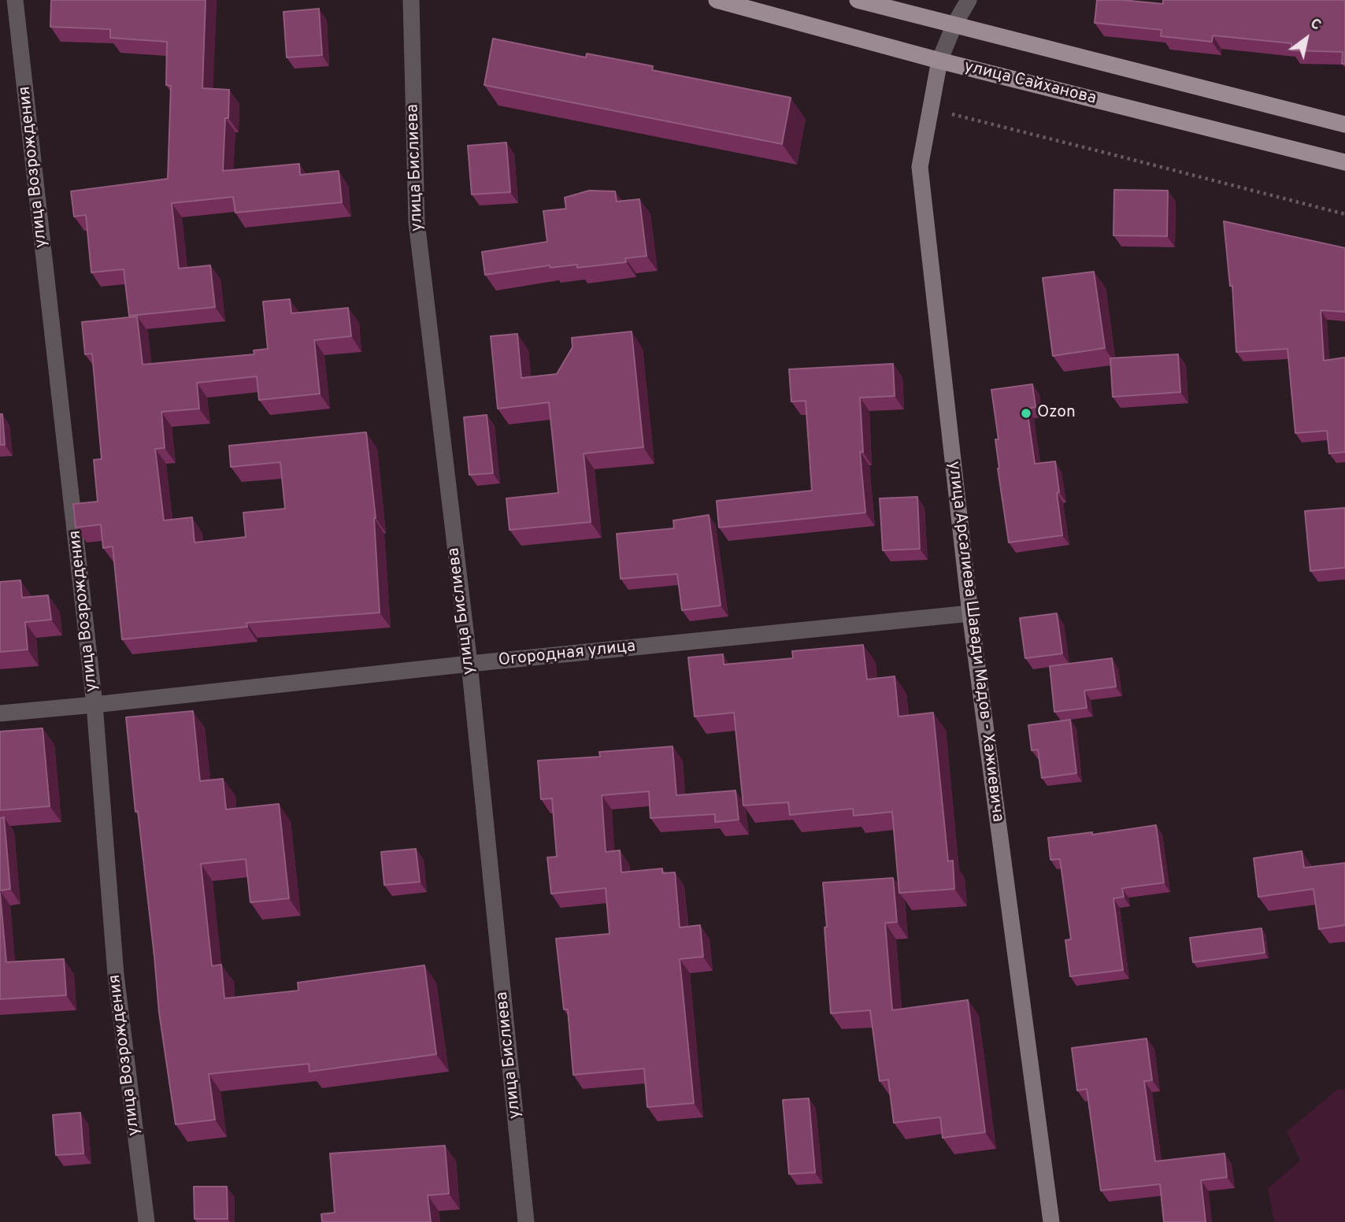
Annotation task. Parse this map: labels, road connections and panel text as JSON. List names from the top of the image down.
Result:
{
  "streets": {
    "main road": ["улица Сайханова"],
    "street": [
      "улица Возрождения",
      "улица Бислиева",
      "улица Арсалиева Шавади Мадов - Хажиевича",
      "Огородная улица"
    ]
  },
  "crossings": [
    ["улица Сайханова", "улица Арсалиева Шавади Мадов - Хажиевича"],
    ["улица Возрождения", "Огородная улица"],
    ["улица Бислиева", "Огородная улица"],
    ["улица Арсалиева Шавади Мадов - Хажиевича", "Огородная улица"]
  ],
  "places": ["Ozon"],
  "north": "top right"
}
